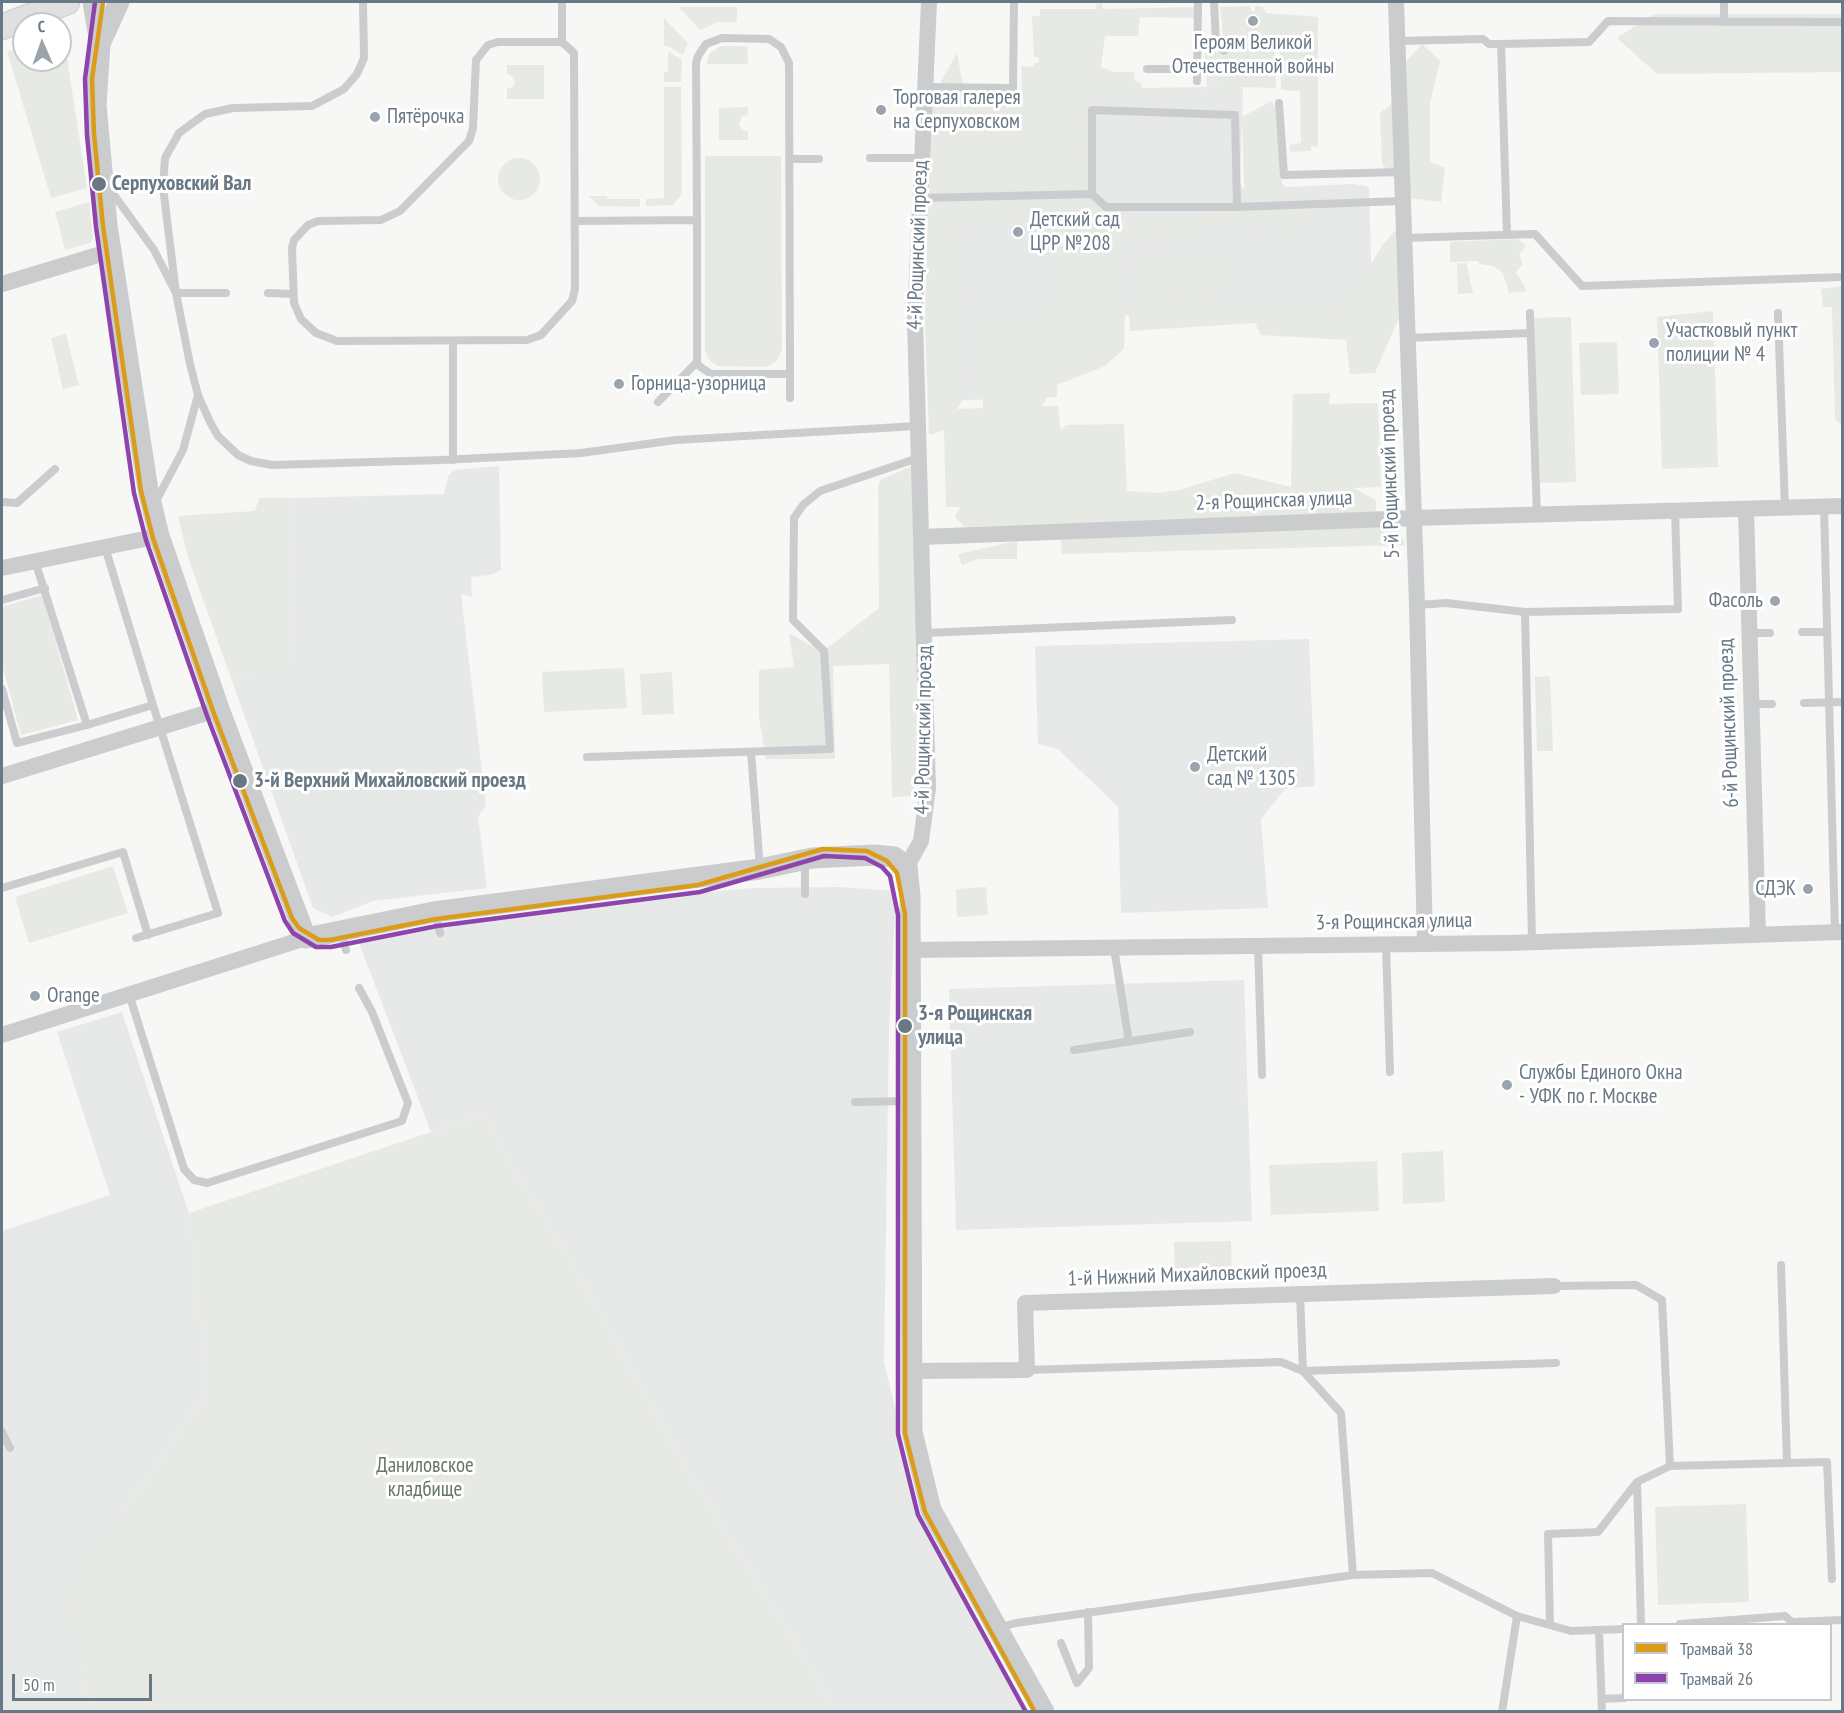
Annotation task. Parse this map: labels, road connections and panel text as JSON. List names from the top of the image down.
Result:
{
  "streets": {
    "street": [
      "4-й Рощинский проезд",
      "5-й Рощинский проезд",
      "2-я Рощинская улица",
      "6-й Рощинский проезд",
      "3-я Рощинская улица",
      "1-й Нижний Михайловский проезд"
    ]
  },
  "crossings": [
    ["4-й Рощинский проезд", "2-я Рощинская улица"],
    ["5-й Рощинский проезд", "2-я Рощинская улица"],
    ["5-й Рощинский проезд", "3-я Рощинская улица"],
    ["2-я Рощинская улица", "6-й Рощинский проезд"],
    ["6-й Рощинский проезд", "3-я Рощинская улица"]
  ],
  "parks": ["Даниловское кладбище"],
  "places": [
    "Героям Великой Отечественной войны",
    "Торговая галерея на Серпуховском",
    "Пятёрочка",
    "Серпуховский Вал",
    "Детский сад ЦРР №208",
    "Участковый пункт полиции № 4",
    "Горница-узорница",
    "Фасоль",
    "Детский сад № 1305",
    "3-й Верхний Михайловский проезд",
    "СДЭК",
    "Orange",
    "3-я Рощинская улица",
    "Службы Единого Окна - УФК по г. Москве"
  ],
  "lines": ["tram line 38", "tram line 26"],
  "legend": ["Трамвай 38", "Трамвай 26"],
  "scale_bar": "50 m",
  "north": "top"
}
